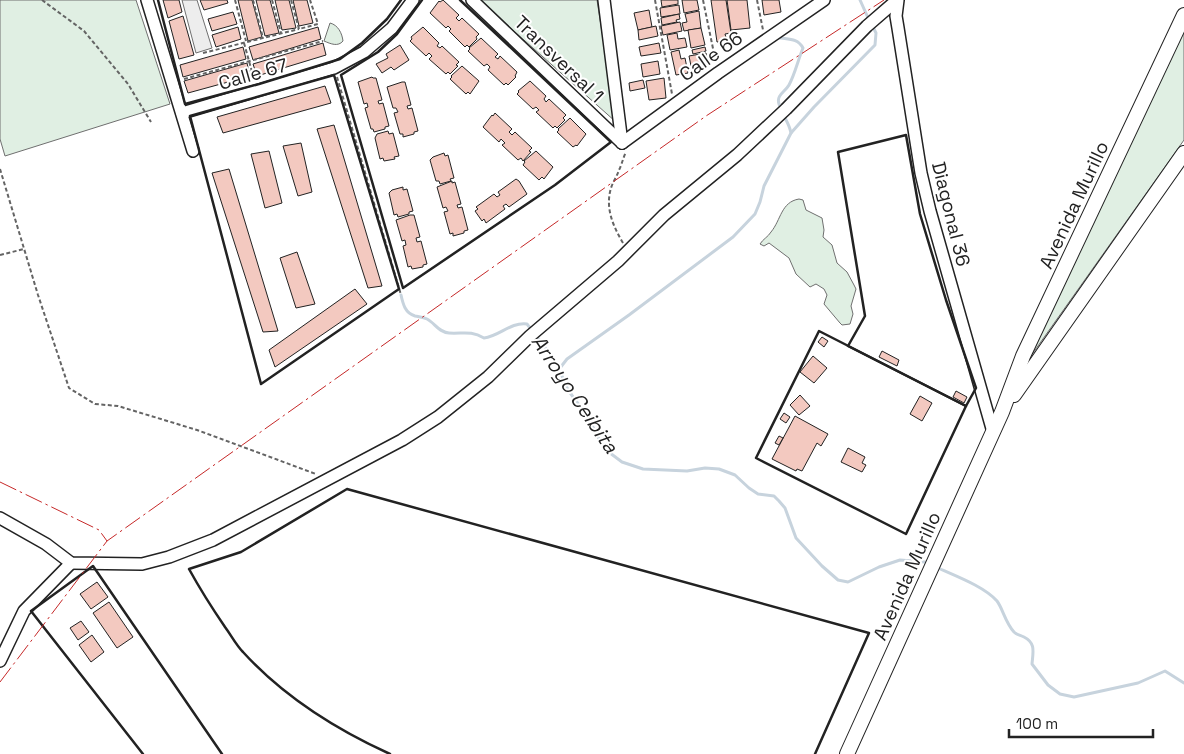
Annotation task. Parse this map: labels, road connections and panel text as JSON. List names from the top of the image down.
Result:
{
  "streets": {
    "main road": ["Avenida Murillo"],
    "street": [
      "Calle 66",
      "Transversal 1",
      "Calle 67",
      "Diagonal 36"
    ]
  },
  "crossings": [
    ["Calle 66", "Transversal 1"],
    ["Avenida Murillo", "Diagonal 36"]
  ],
  "water": ["Arroyo Ceibita"],
  "scale_bar": "100 m"
}
